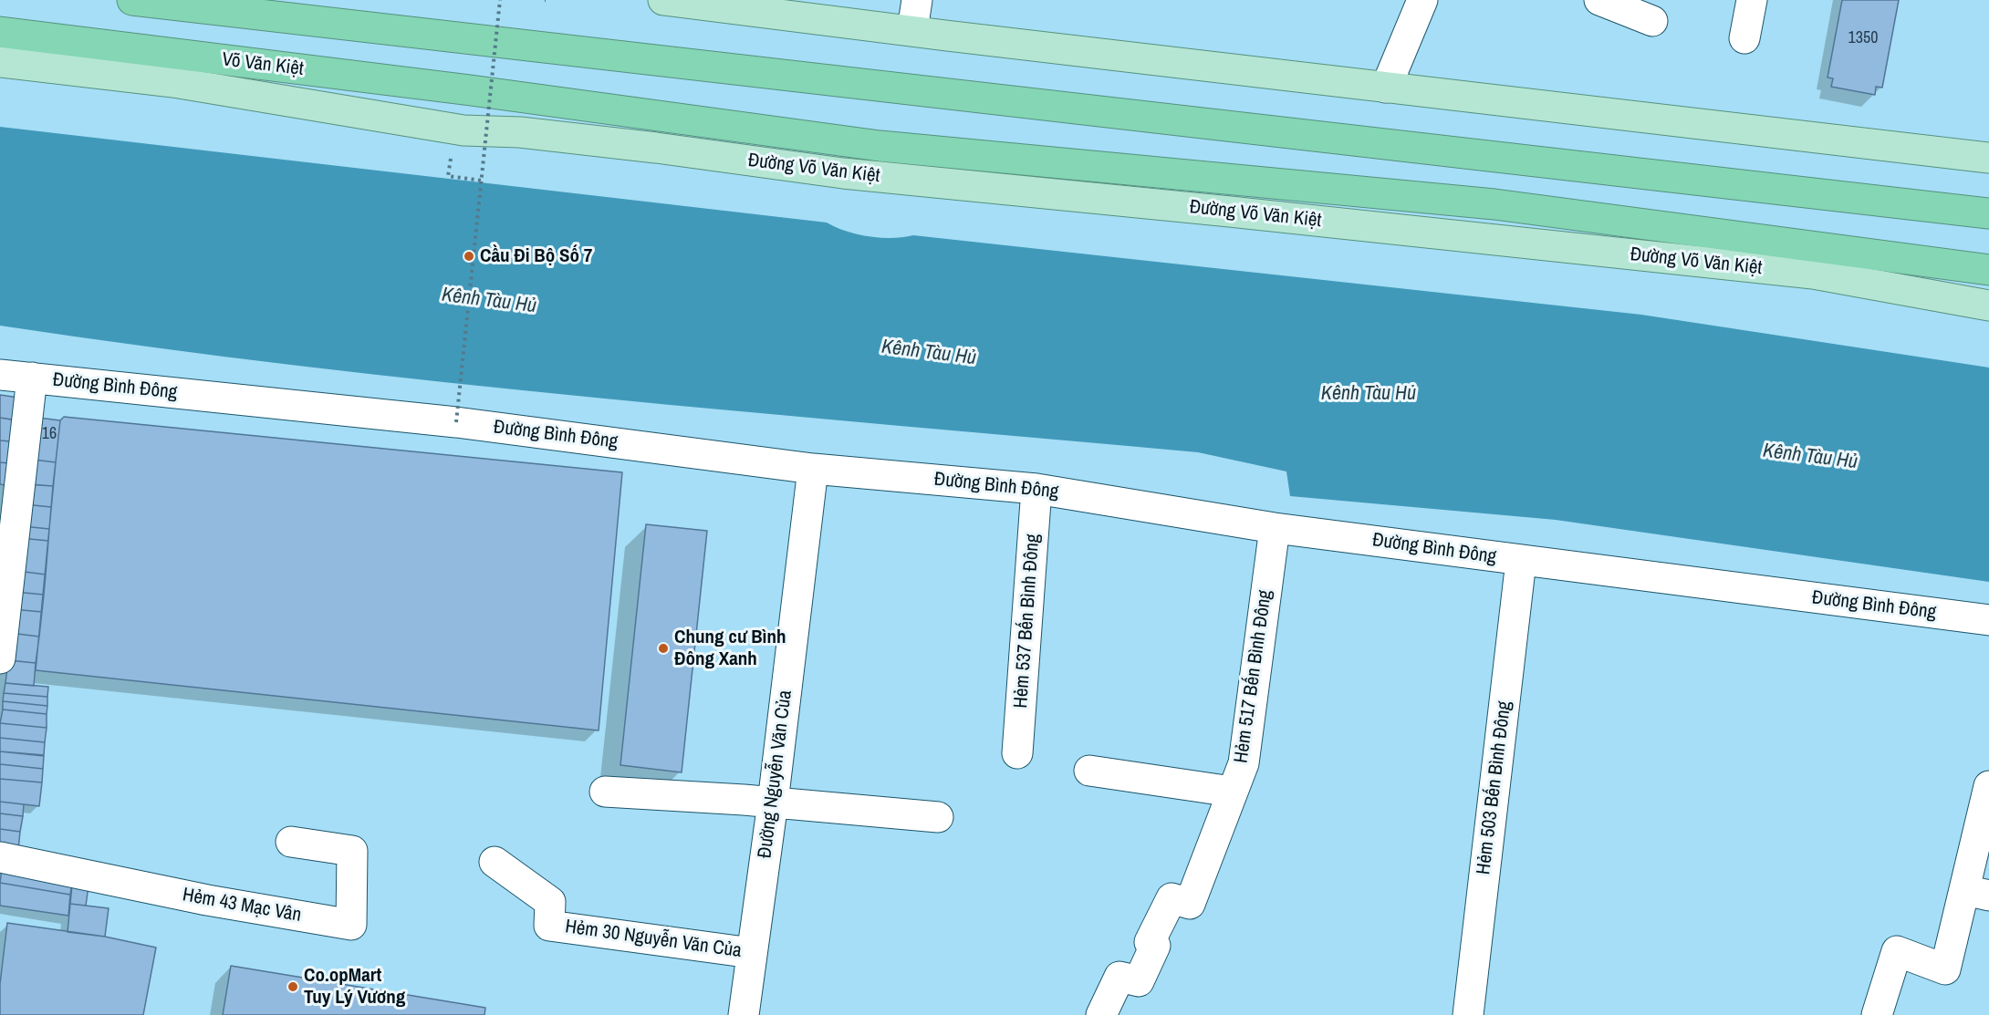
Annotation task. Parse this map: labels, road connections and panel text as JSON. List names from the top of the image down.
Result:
{
  "streets": {
    "highway": ["Võ Văn Kiệt", "Đường Võ Văn Kiệt"],
    "street": [
      "Đường Bình Đông",
      "Hẻm 537 Bến Bình Đông",
      "Hẻm 517 Bến Bình Đông",
      "Đường Nguyễn Văn Của",
      "Hẻm 503 Bến Bình Đông",
      "Hẻm 43 Mạc Vân",
      "Hẻm 30 Nguyễn Văn Của"
    ]
  },
  "crossings": [
    ["Võ Văn Kiệt", "Đường Võ Văn Kiệt"],
    ["Đường Bình Đông", "Hẻm 537 Bến Bình Đông"],
    ["Đường Bình Đông", "Hẻm 517 Bến Bình Đông"],
    ["Đường Bình Đông", "Đường Nguyễn Văn Của"],
    ["Đường Bình Đông", "Hẻm 503 Bến Bình Đông"],
    ["Đường Nguyễn Văn Của", "Hẻm 30 Nguyễn Văn Của"]
  ],
  "water": ["Kênh Tàu Hủ"],
  "places": ["Cầu Đi Bộ Số 7", "Chung cư Bình Đông Xanh", "Co.opMart Tuy Lý Vương"],
  "house_numbers": ["1350", "16"]
}
